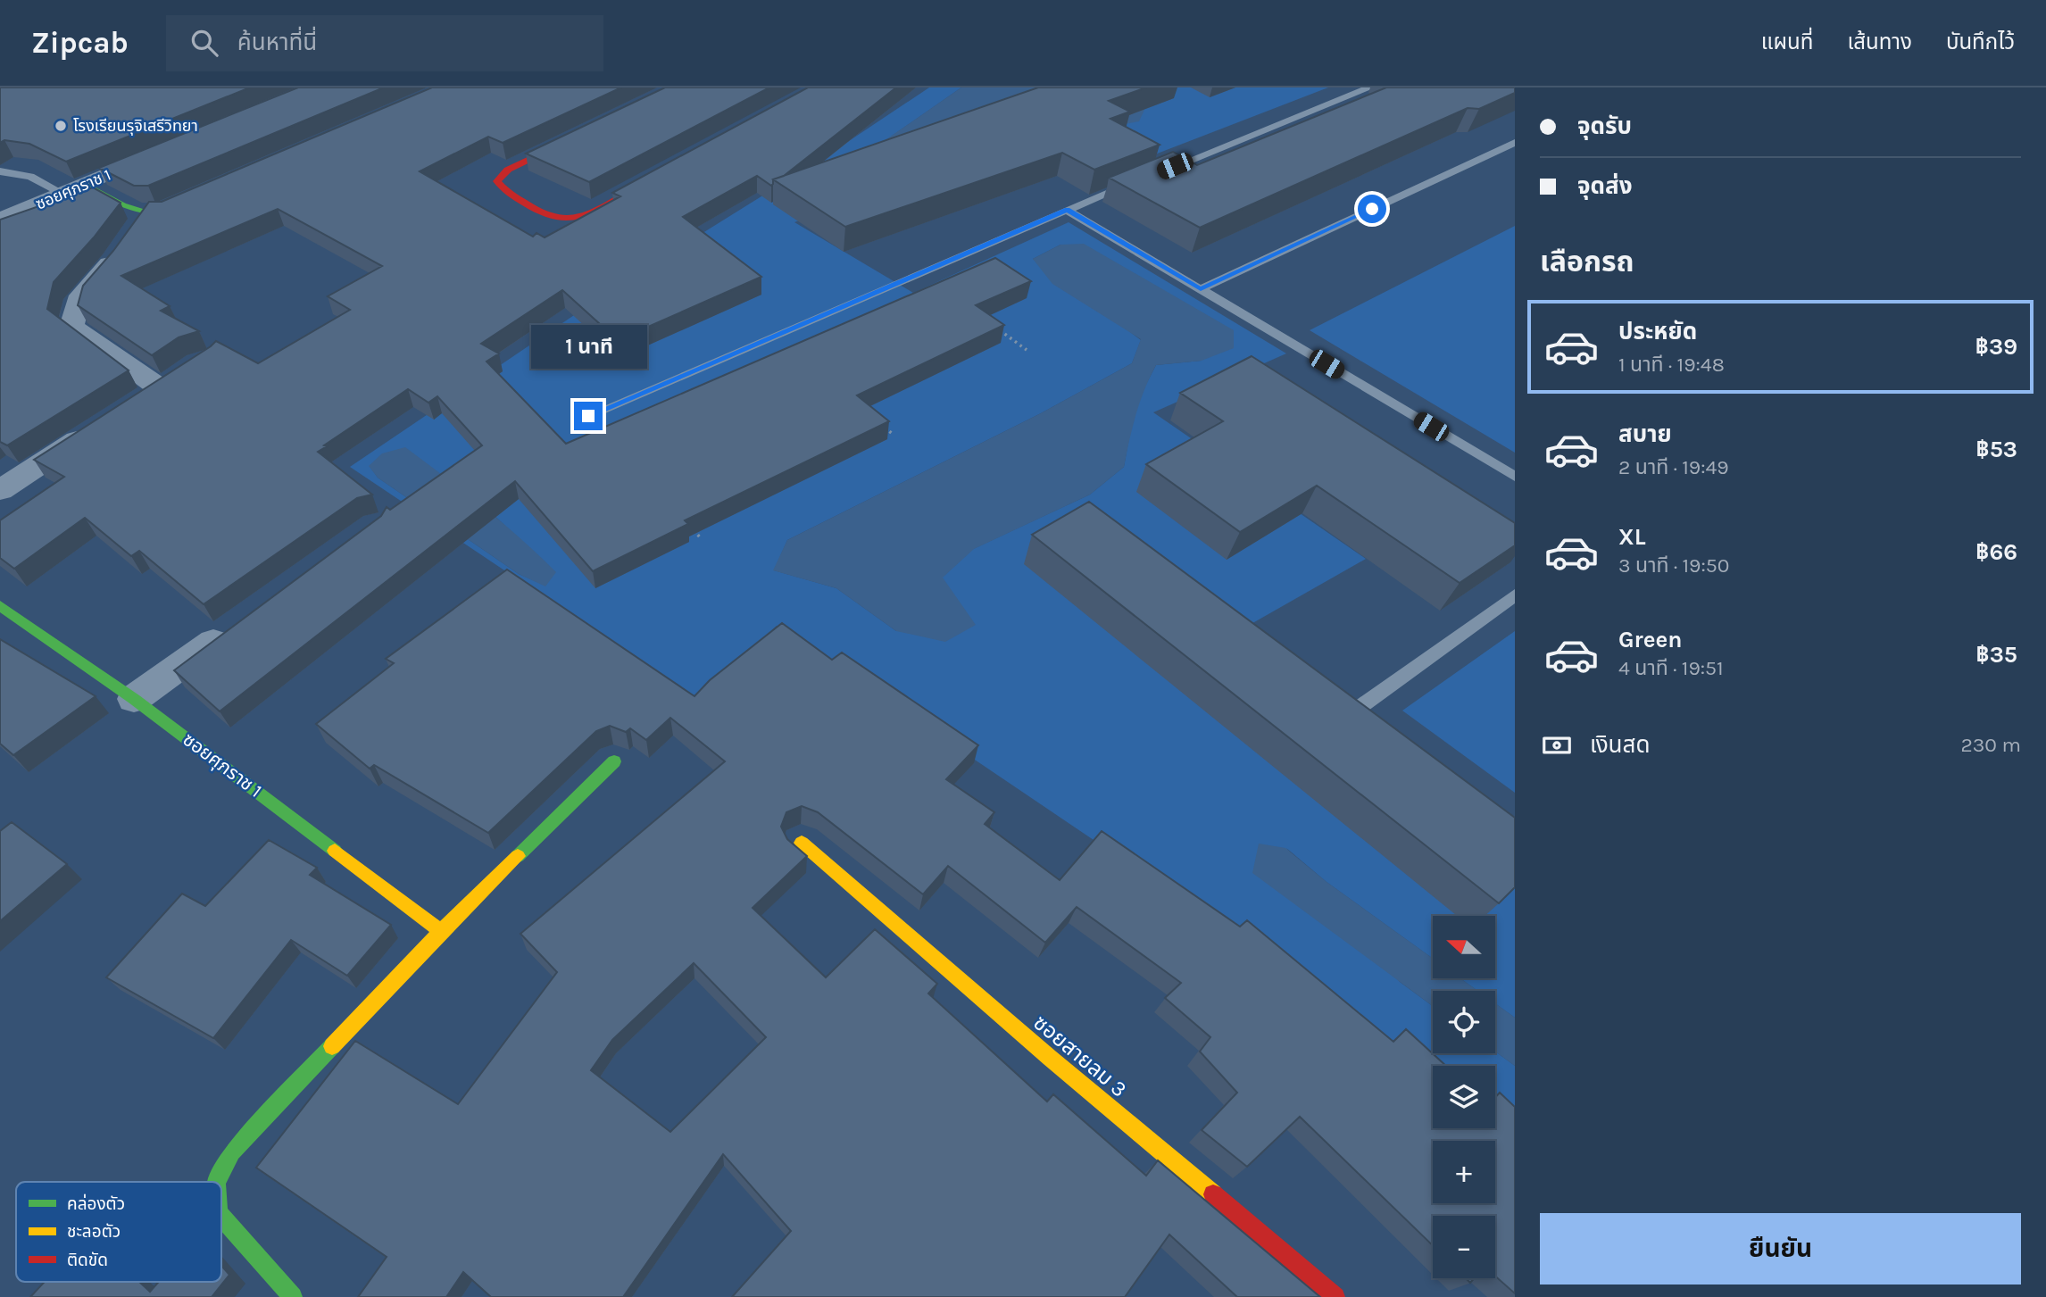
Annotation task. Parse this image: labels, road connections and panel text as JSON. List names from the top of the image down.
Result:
{
  "streets": {
    "street": ["ซอยศุภราช 1", "ซอยสายลม 3"]
  },
  "places": ["โรงเรียนรุจิเสรีวิทยา"],
  "legend": ["คล่องตัว", "ชะลอตัว", "ติดขัด"],
  "north": "left",
  "page": {
    "header": "Zipcab",
    "search": "ค้นหาที่นี่",
    "nav": ["แผนที่", "เส้นทาง", "บันทึกไว้"],
    "banner": ["จุดรับ", "จุดส่ง"],
    "heading": "เลือกรถ",
    "list": [
      {
        "name": "ประหยัด",
        "note": "1 นาที · 19:48",
        "value": "฿39"
      },
      {
        "name": "สบาย",
        "note": "2 นาที · 19:49",
        "value": "฿53"
      },
      {
        "name": "XL",
        "note": "3 นาที · 19:50",
        "value": "฿66"
      },
      {
        "name": "Green",
        "note": "4 นาที · 19:51",
        "value": "฿35"
      }
    ],
    "bubble": "1 นาที",
    "pay": ["เงินสด", "230 m"],
    "map_buttons": ["+", "−"],
    "buttons": "ยืนยัน"
  }
}
